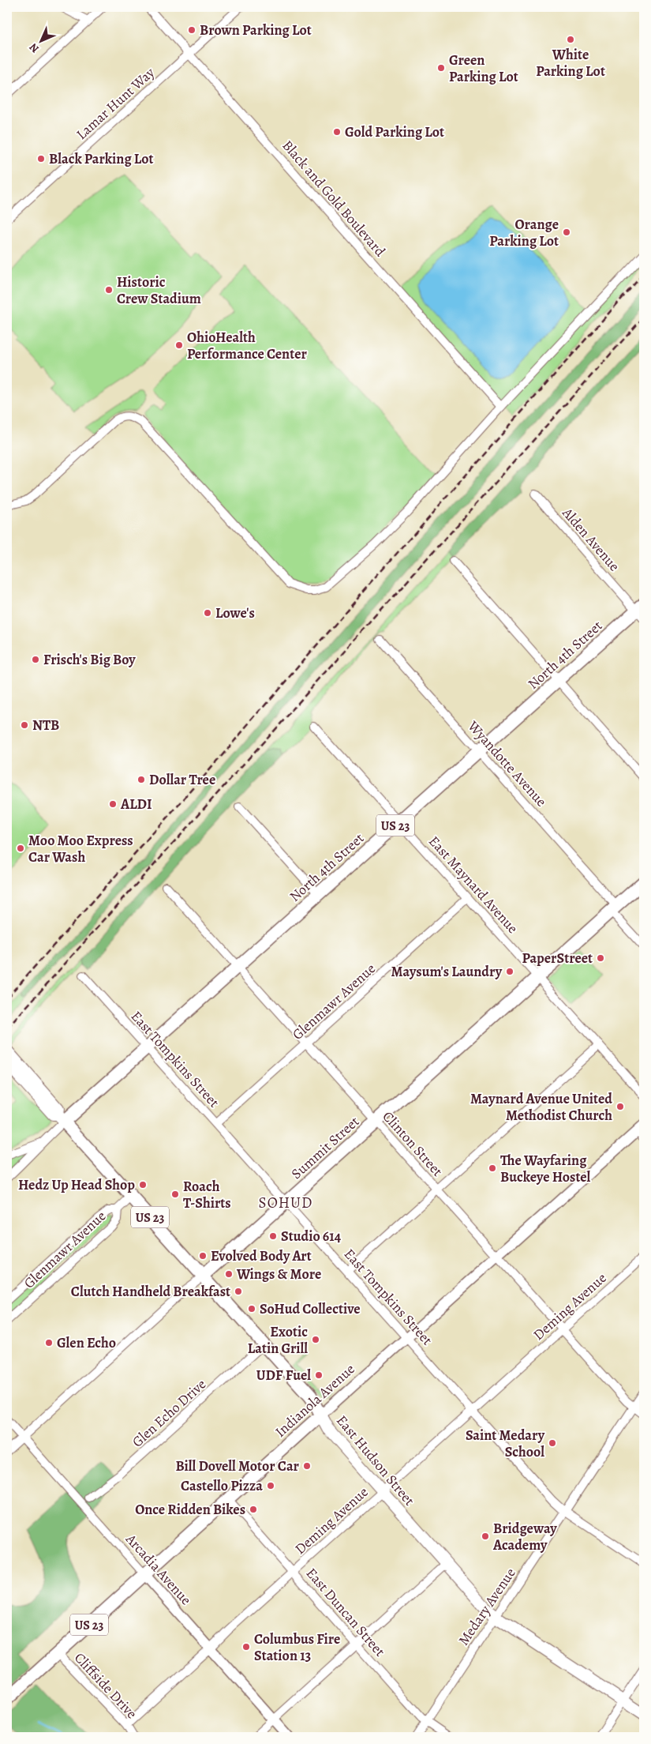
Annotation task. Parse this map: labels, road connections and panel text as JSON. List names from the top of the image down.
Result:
{
  "streets": {
    "main road": [
      "North 4th Street",
      "US 23",
      "Summit Street",
      "Indianola Avenue",
      "East Hudson Street"
    ],
    "street": [
      "Lamar Hunt Way",
      "Black and Gold Boulevard",
      "Alden Avenue",
      "Wyandotte Avenue",
      "East Maynard Avenue",
      "Glenmawr Avenue",
      "East Tompkins Street",
      "Clinton Street",
      "Deming Avenue",
      "Glen Echo Drive",
      "Arcadia Avenue",
      "Medary Avenue",
      "East Duncan Street",
      "Cliffside Drive"
    ]
  },
  "crossings": [
    ["Lamar Hunt Way", "Black and Gold Boulevard"],
    ["Alden Avenue", "North 4th Street"],
    ["North 4th Street", "Wyandotte Avenue"],
    ["North 4th Street", "East Maynard Avenue"],
    ["North 4th Street", "East Tompkins Street"],
    ["North 4th Street", "Clinton Street"],
    ["North 4th Street", "East Hudson Street"],
    ["Wyandotte Avenue", "Summit Street"],
    ["East Maynard Avenue", "Glenmawr Avenue"],
    ["East Maynard Avenue", "Summit Street"],
    ["Glenmawr Avenue", "East Tompkins Street"],
    ["Glenmawr Avenue", "Clinton Street"],
    ["Glenmawr Avenue", "East Hudson Street"],
    ["East Tompkins Street", "Summit Street"],
    ["East Tompkins Street", "Deming Avenue"],
    ["East Tompkins Street", "Indianola Avenue"],
    ["East Tompkins Street", "Medary Avenue"],
    ["Clinton Street", "Summit Street"],
    ["Clinton Street", "Deming Avenue"],
    ["Clinton Street", "Indianola Avenue"],
    ["Clinton Street", "Medary Avenue"],
    ["Summit Street", "East Hudson Street"],
    ["Summit Street", "Arcadia Avenue"],
    ["Deming Avenue", "East Hudson Street"],
    ["Deming Avenue", "Arcadia Avenue"],
    ["Deming Avenue", "East Duncan Street"],
    ["Deming Avenue", "Cliffside Drive"],
    ["Indianola Avenue", "East Hudson Street"],
    ["Indianola Avenue", "Arcadia Avenue"],
    ["Indianola Avenue", "East Duncan Street"],
    ["Indianola Avenue", "Cliffside Drive"],
    ["Glen Echo Drive", "East Hudson Street"],
    ["East Hudson Street", "Medary Avenue"],
    ["Medary Avenue", "East Duncan Street"]
  ],
  "districts": ["SOHUD"],
  "places": [
    "Brown Parking Lot",
    "White Parking Lot",
    "Green Parking Lot",
    "Gold Parking Lot",
    "Black Parking Lot",
    "Orange Parking Lot",
    "Historic Crew Stadium",
    "OhioHealth Performance Center",
    "Lowe's",
    "Frisch's Big Boy",
    "NTB",
    "Dollar Tree",
    "ALDI",
    "Moo Moo Express Car Wash",
    "PaperStreet",
    "Maysum's Laundry",
    "Maynard Avenue United Methodist Church",
    "The Wayfaring Buckeye Hostel",
    "Hedz Up Head Shop",
    "Roach T-Shirts",
    "Studio 614",
    "Evolved Body Art",
    "Wings & More",
    "Clutch Handheld Breakfast",
    "SoHud Collective",
    "Exotic Latin Grill",
    "Glen Echo",
    "UDF Fuel",
    "Saint Medary School",
    "Bill Dovell Motor Car",
    "Castello Pizza",
    "Once Ridden Bikes",
    "Bridgeway Academy",
    "Columbus Fire Station 13"
  ],
  "north": "bottom left"
}
